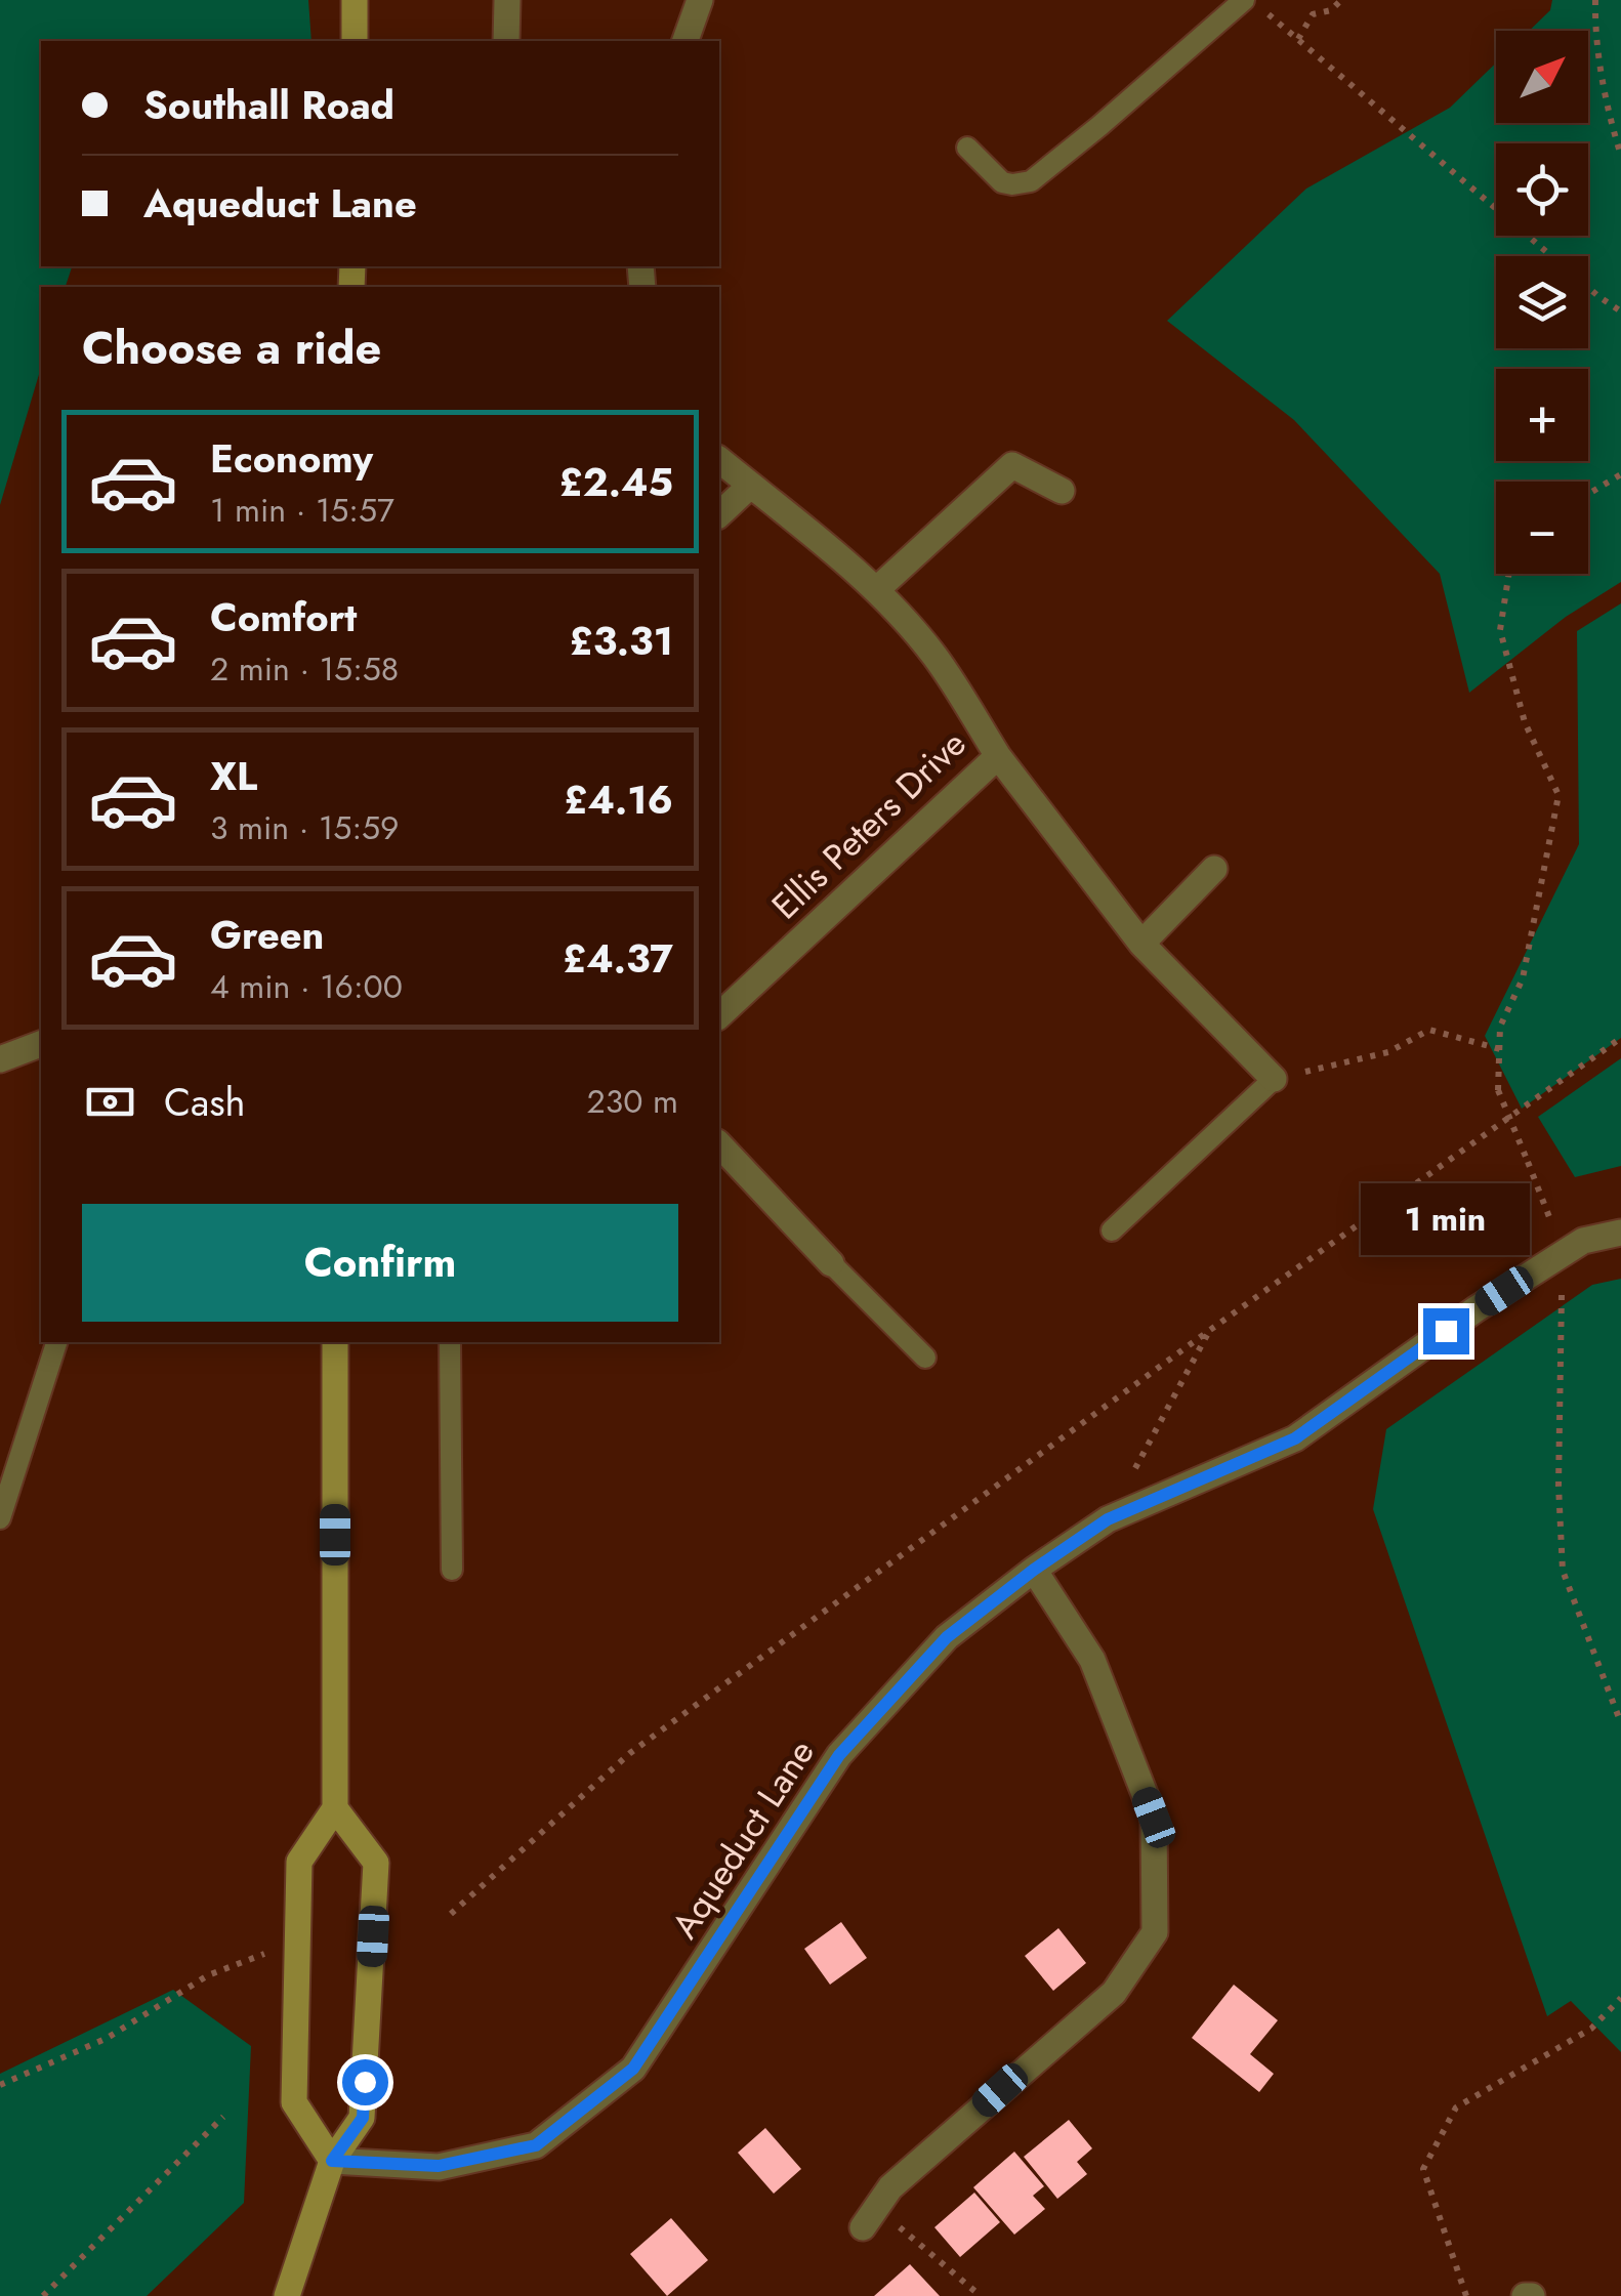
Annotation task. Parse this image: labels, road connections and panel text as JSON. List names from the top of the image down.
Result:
{
  "streets": {
    "street": ["Ellis Peters Drive", "Aqueduct Lane"]
  },
  "north": "top right",
  "page": {
    "map_buttons": ["+", "−"],
    "banner": ["Southall Road", "Aqueduct Lane"],
    "heading": "Choose a ride",
    "list": [
      {
        "name": "Economy",
        "note": "1 min · 15:57",
        "value": "£2.45"
      },
      {
        "name": "Comfort",
        "note": "2 min · 15:58",
        "value": "£3.31"
      },
      {
        "name": "XL",
        "note": "3 min · 15:59",
        "value": "£4.16"
      },
      {
        "name": "Green",
        "note": "4 min · 16:00",
        "value": "£4.37"
      }
    ],
    "pay": ["Cash", "230 m"],
    "bubble": "1 min",
    "buttons": "Confirm"
  }
}
